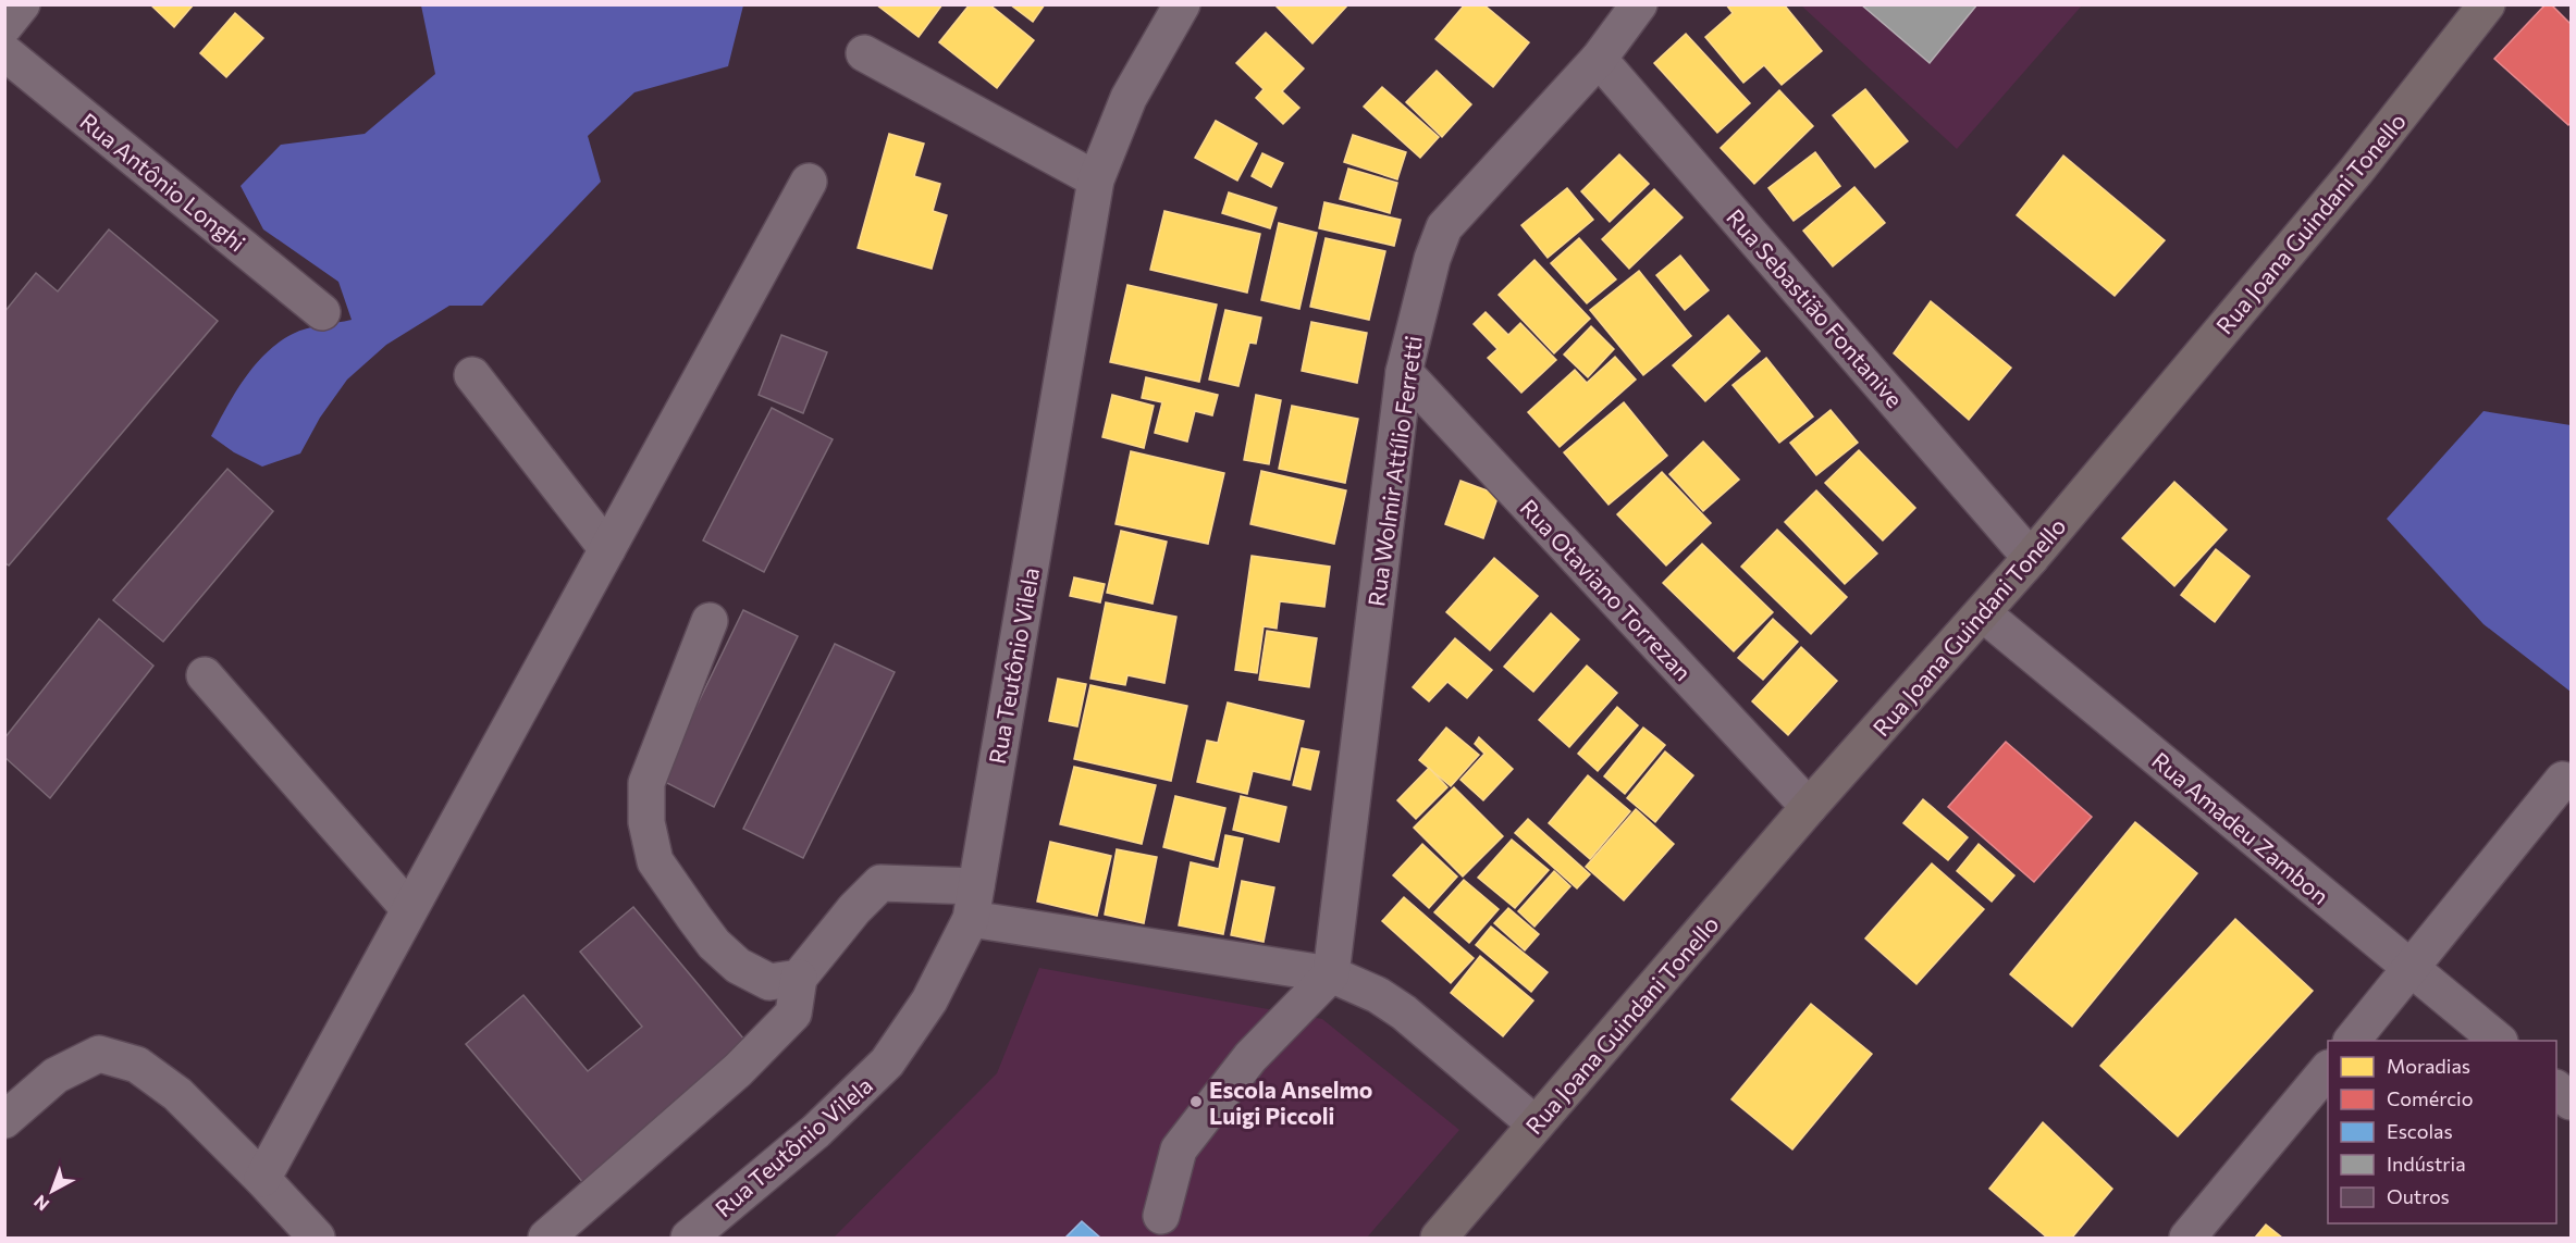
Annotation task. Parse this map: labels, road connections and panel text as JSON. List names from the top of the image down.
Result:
{
  "streets": {
    "main road": ["Rua Joana Guindani Tonello"],
    "street": [
      "Rua Antônio Longhi",
      "Rua Sebastião Fontanive",
      "Rua Wolmir Attílio Ferretti",
      "Rua Otaviano Torrezan",
      "Rua Teutônio Vilela",
      "Rua Amadeu Zambon"
    ]
  },
  "crossings": [
    ["Rua Joana Guindani Tonello", "Rua Sebastião Fontanive"],
    ["Rua Joana Guindani Tonello", "Rua Otaviano Torrezan"],
    ["Rua Joana Guindani Tonello", "Rua Amadeu Zambon"],
    ["Rua Sebastião Fontanive", "Rua Wolmir Attílio Ferretti"],
    ["Rua Wolmir Attílio Ferretti", "Rua Otaviano Torrezan"]
  ],
  "places": ["Escola Anselmo Luigi Piccoli"],
  "legend": [
    "Moradias",
    "Comércio",
    "Escolas",
    "Indústria",
    "Outros"
  ],
  "north": "bottom left"
}
